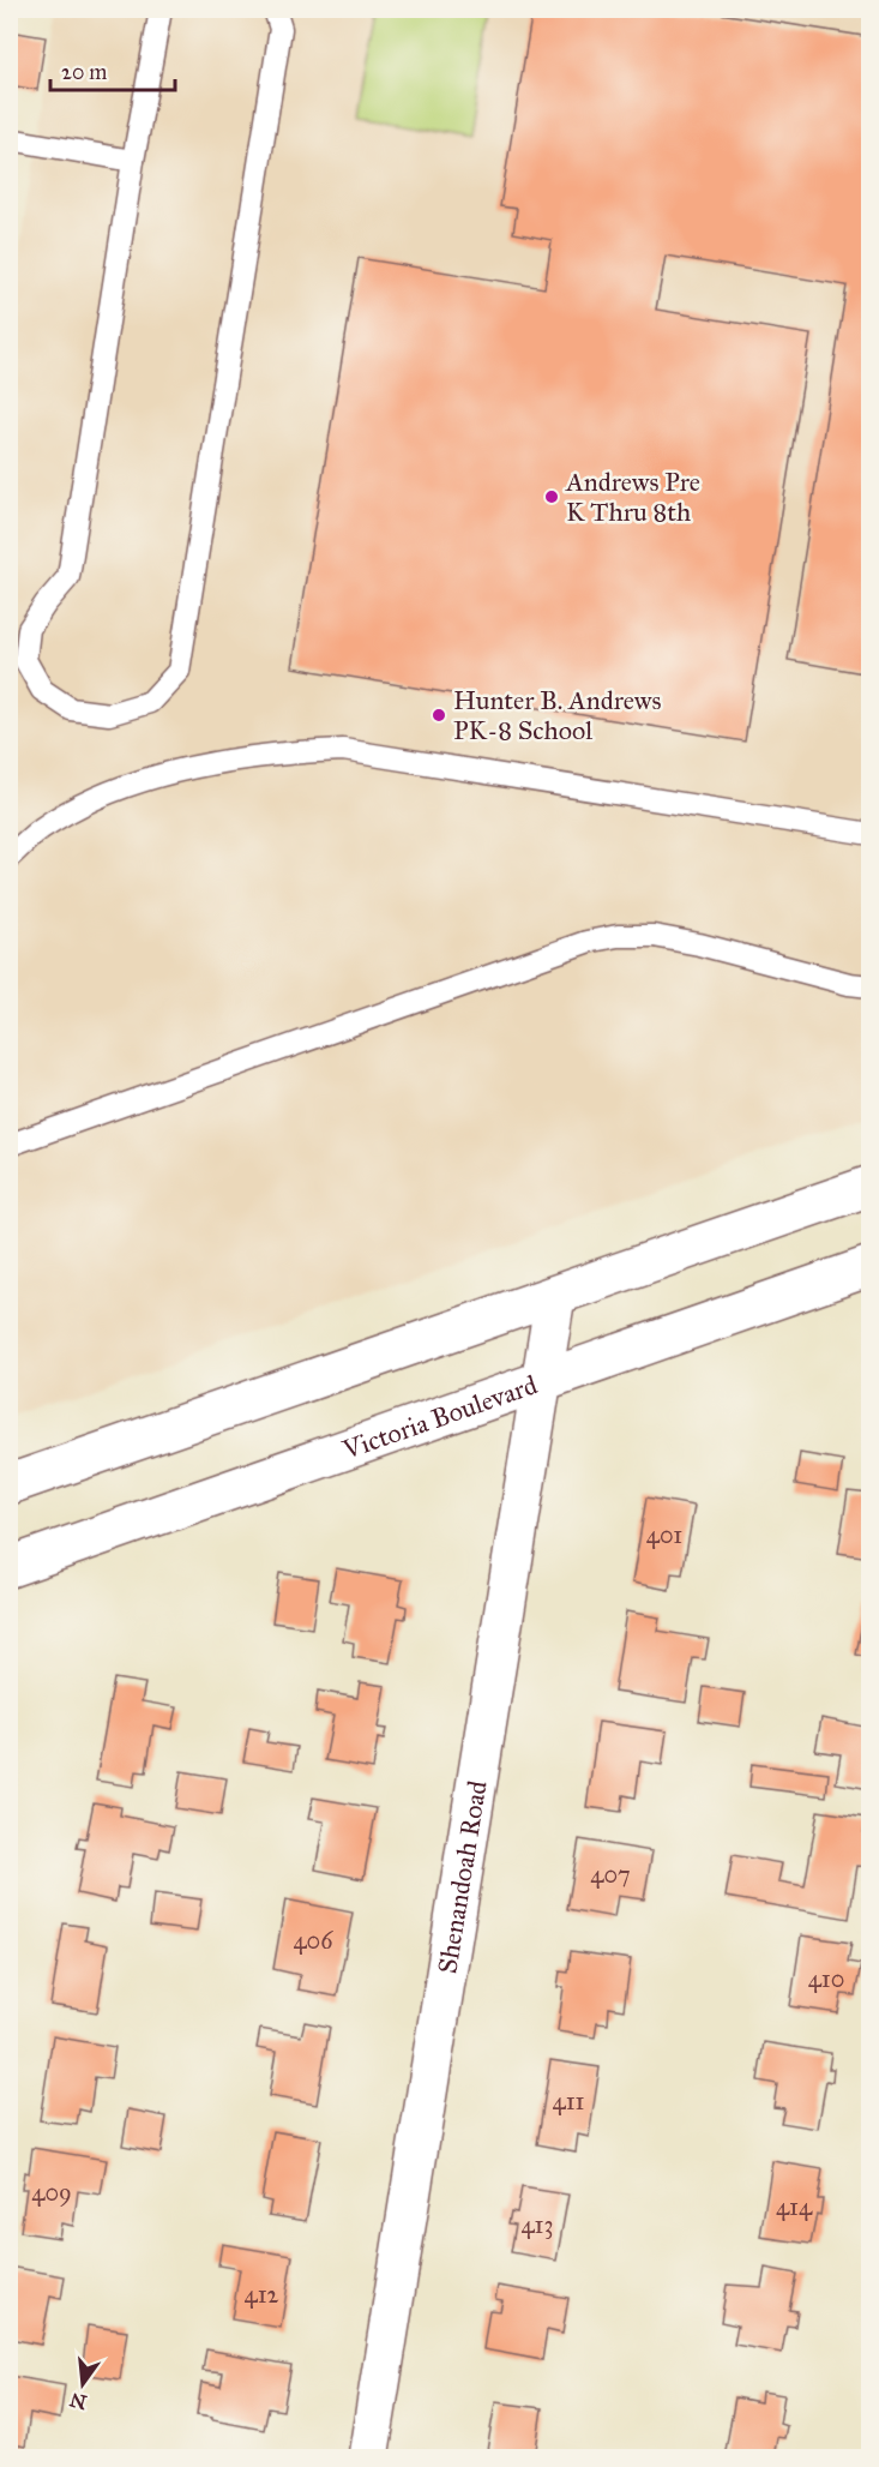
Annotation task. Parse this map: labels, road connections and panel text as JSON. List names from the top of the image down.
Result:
{
  "streets": {
    "main road": ["Victoria Boulevard", "Shenandoah Road"]
  },
  "crossings": [
    ["Victoria Boulevard", "Shenandoah Road"]
  ],
  "places": ["Andrews Pre K Thru 8th", "Hunter B. Andrews PK-8 School"],
  "house_numbers": [
    "401",
    "407",
    "406",
    "410",
    "411",
    "409",
    "414",
    "413",
    "412"
  ],
  "scale_bar": "20 m",
  "north": "bottom"
}
